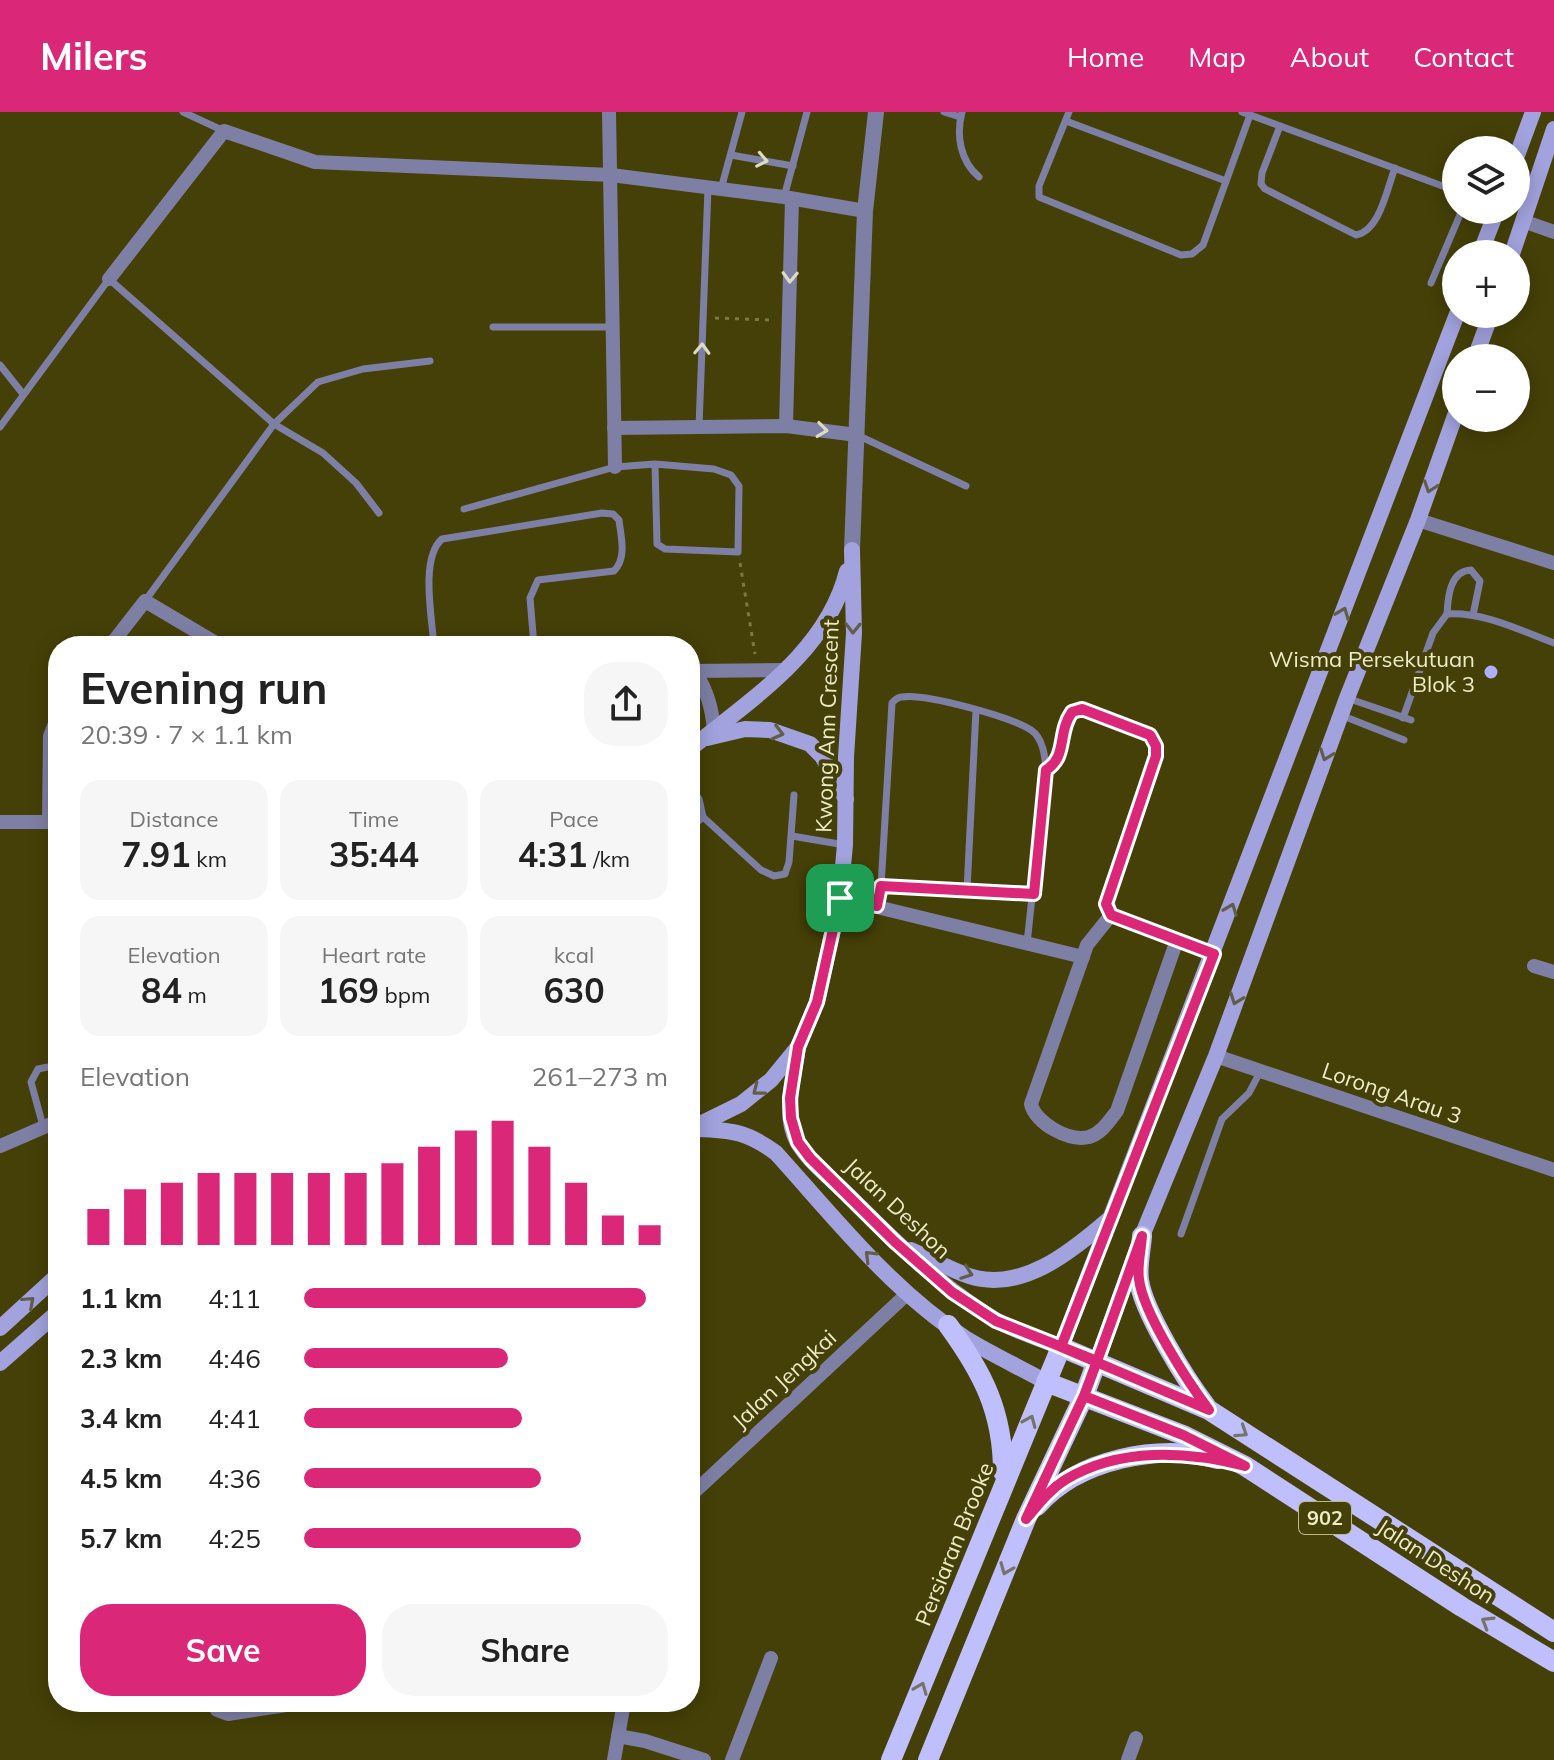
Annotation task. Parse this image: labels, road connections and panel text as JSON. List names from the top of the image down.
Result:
{
  "streets": {
    "main road": [
      "Kwong Ann Crescent",
      "Jalan Deshon",
      "902",
      "Persiaran Brooke"
    ],
    "street": ["Lorong Arau 3", "Jalan Jengkai"]
  },
  "crossings": [
    ["Kwong Ann Crescent", "Jalan Deshon"],
    ["Jalan Deshon", "Jalan Jengkai"],
    ["Jalan Deshon", "Persiaran Brooke"]
  ],
  "places": ["Wisma Persekutuan Blok 3"],
  "page": {
    "header": "Milers",
    "nav": [
      "Home",
      "Map",
      "About",
      "Contact"
    ],
    "map_buttons": ["+", "−"],
    "heading": ["Evening run", "20:39 · 7 × 1.1 km"],
    "stats": [
      ["Distance", "7.91 km"],
      ["Time", "35:44"],
      ["Pace", "4:31 /km"],
      ["Elevation", "84 m"],
      ["Heart rate", "169 bpm"],
      ["kcal", "630"]
    ],
    "chart": ["Elevation", "261–273 m"],
    "list": [
      {
        "name": "1.1 km",
        "note": "4:11"
      },
      {
        "name": "2.3 km",
        "note": "4:46"
      },
      {
        "name": "3.4 km",
        "note": "4:41"
      },
      {
        "name": "4.5 km",
        "note": "4:36"
      },
      {
        "name": "5.7 km",
        "note": "4:25"
      }
    ],
    "buttons": ["Save", "Share"]
  }
}
